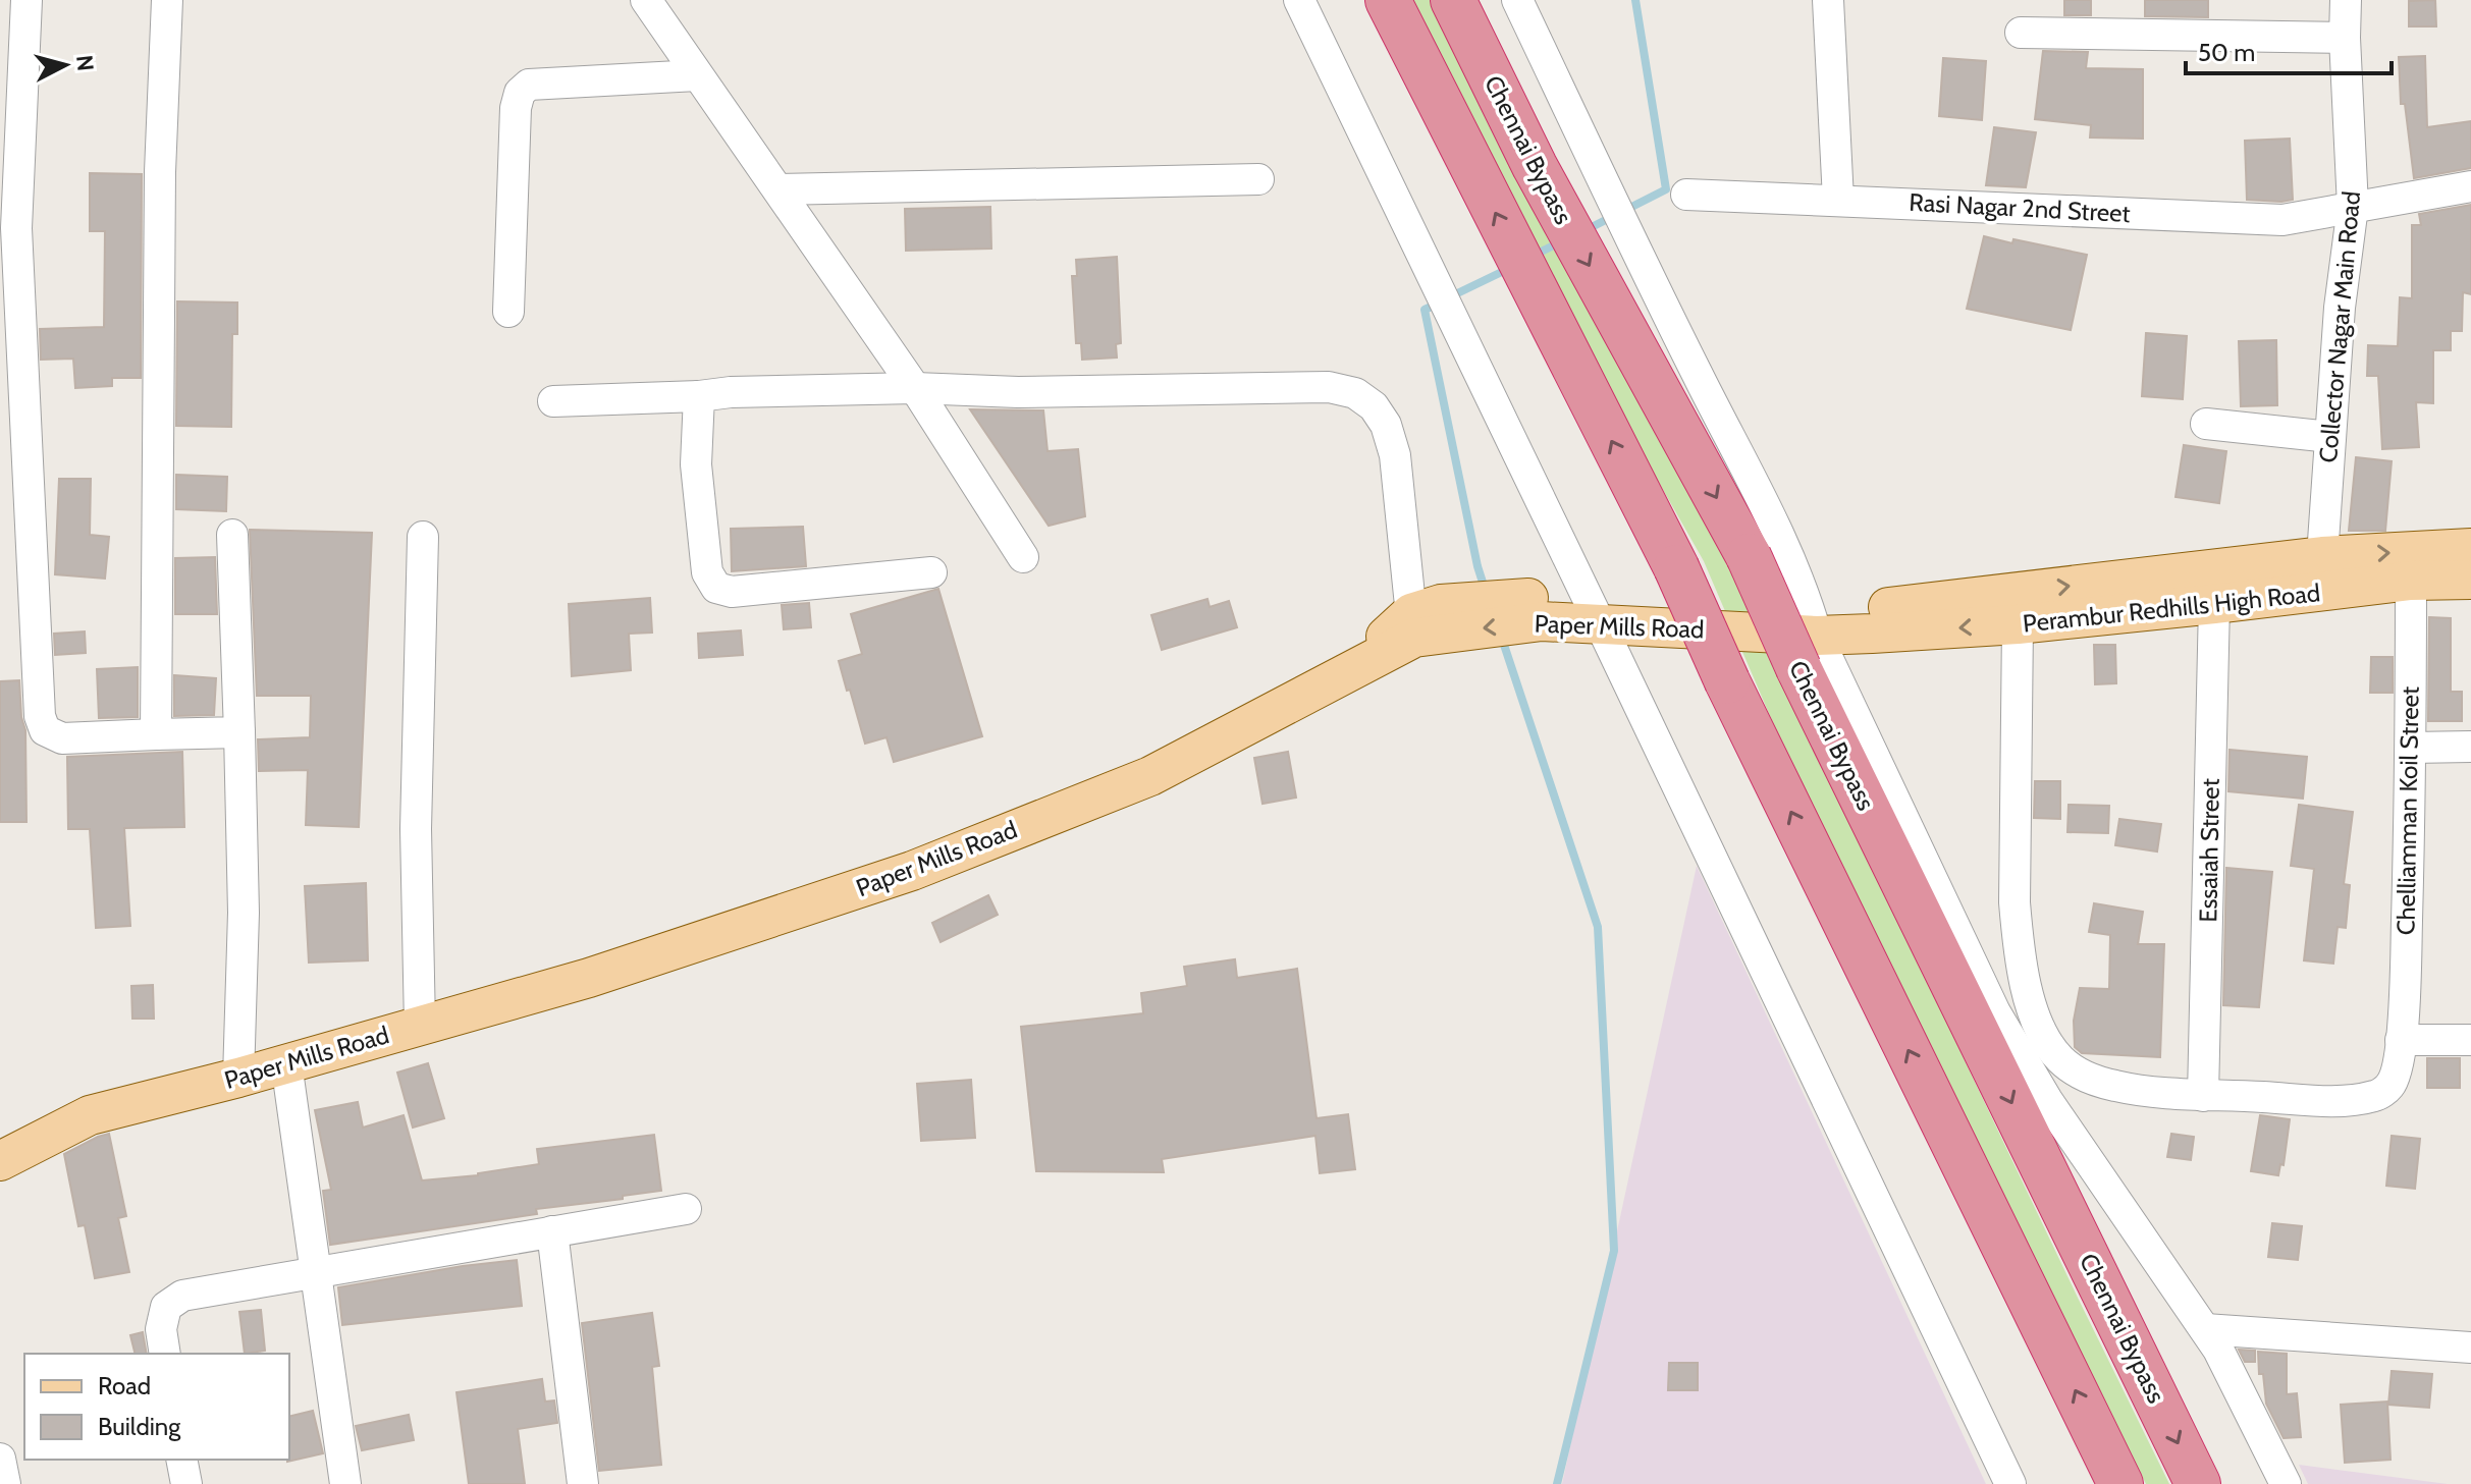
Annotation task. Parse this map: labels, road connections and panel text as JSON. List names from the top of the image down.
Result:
{
  "streets": {
    "highway": ["Chennai Bypass"],
    "main road": ["Perambur Redhills High Road", "Paper Mills Road"],
    "street": [
      "Rasi Nagar 2nd Street",
      "Collector Nagar Main Road",
      "Chelliamman Koil Street",
      "Essaiah Street"
    ]
  },
  "crossings": [
    ["Chennai Bypass", "Perambur Redhills High Road"],
    ["Chennai Bypass", "Paper Mills Road"],
    ["Rasi Nagar 2nd Street", "Collector Nagar Main Road"],
    ["Collector Nagar Main Road", "Perambur Redhills High Road"],
    ["Perambur Redhills High Road", "Paper Mills Road"],
    ["Perambur Redhills High Road", "Chelliamman Koil Street"],
    ["Perambur Redhills High Road", "Essaiah Street"],
    ["Chelliamman Koil Street", "Essaiah Street"]
  ],
  "legend": ["Road", "Building"],
  "scale_bar": "50 m",
  "north": "right"
}
